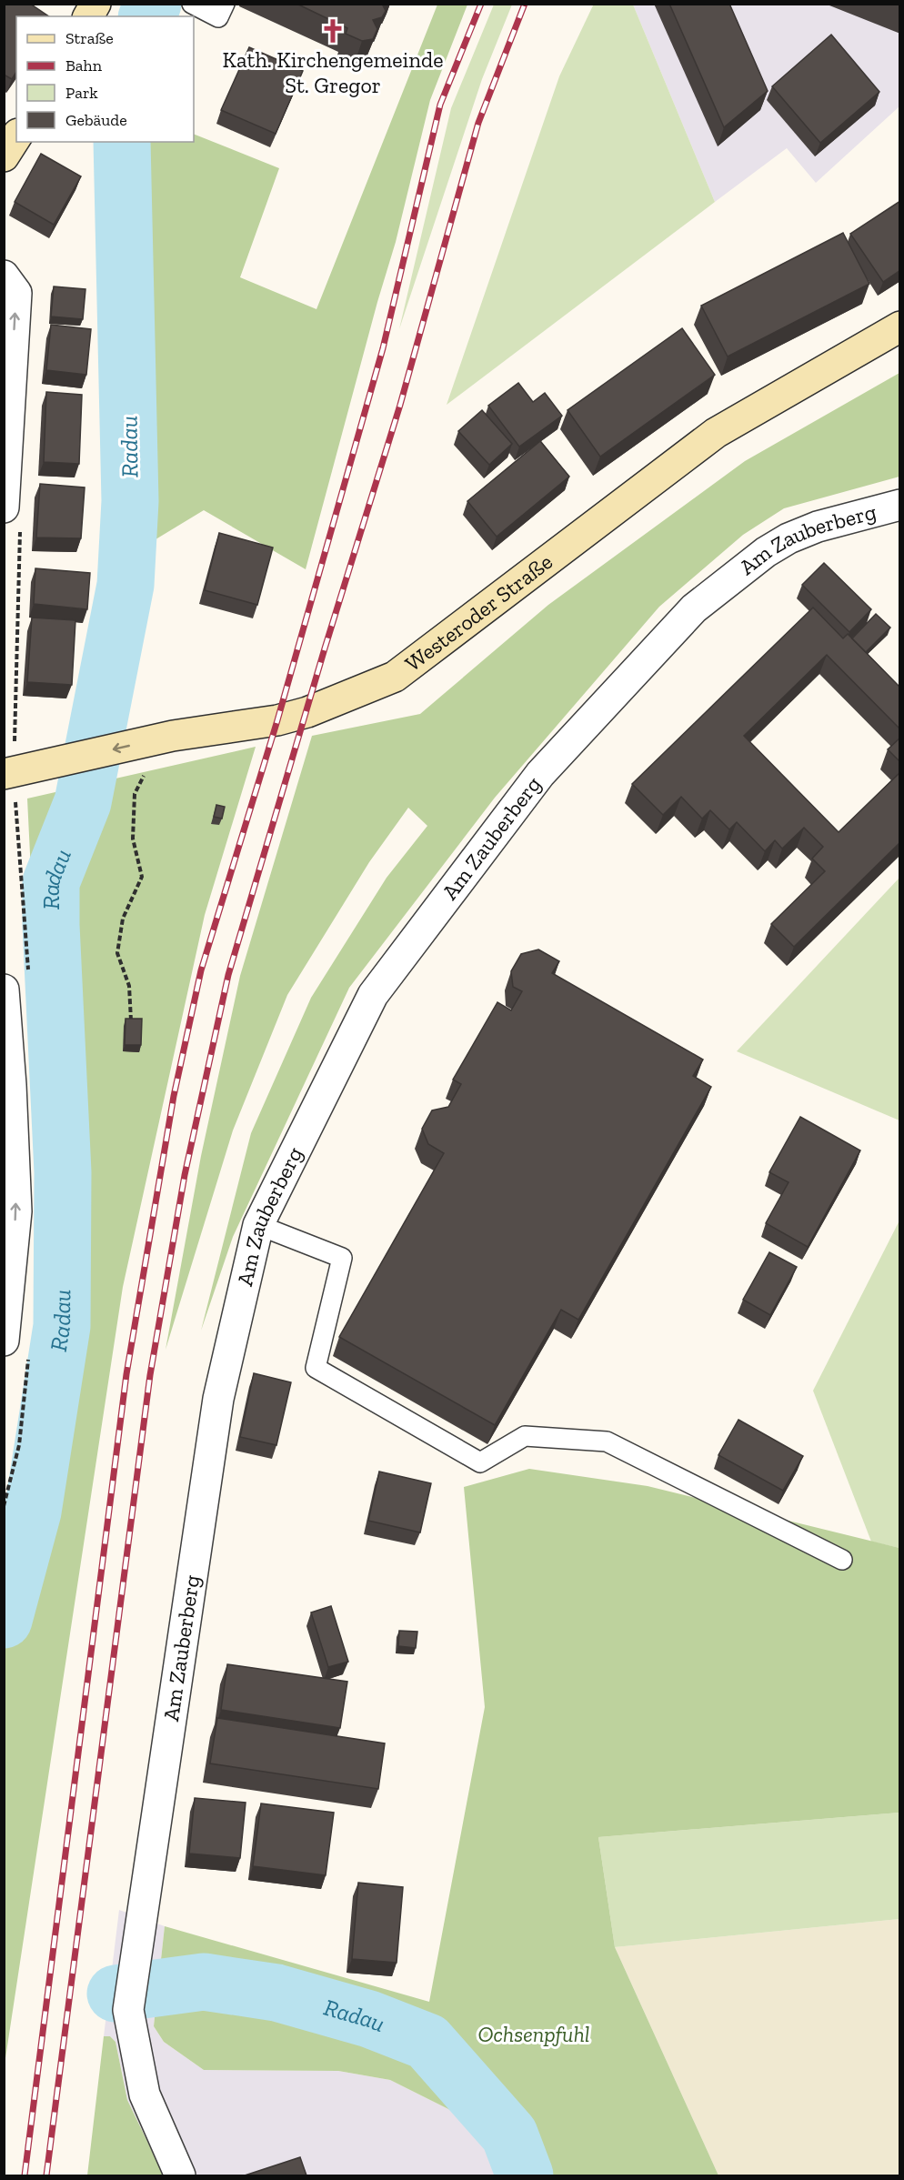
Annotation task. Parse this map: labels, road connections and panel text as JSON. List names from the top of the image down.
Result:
{
  "streets": {
    "street": ["Am Zauberberg", "Westeroder Straße"]
  },
  "water": ["Radau"],
  "parks": ["Ochsenpfuhl"],
  "places": {
    "church": ["Kath. Kirchengemeinde St. Gregor"]
  },
  "legend": [
    "Straße",
    "Bahn",
    "Park",
    "Gebäude"
  ]
}
